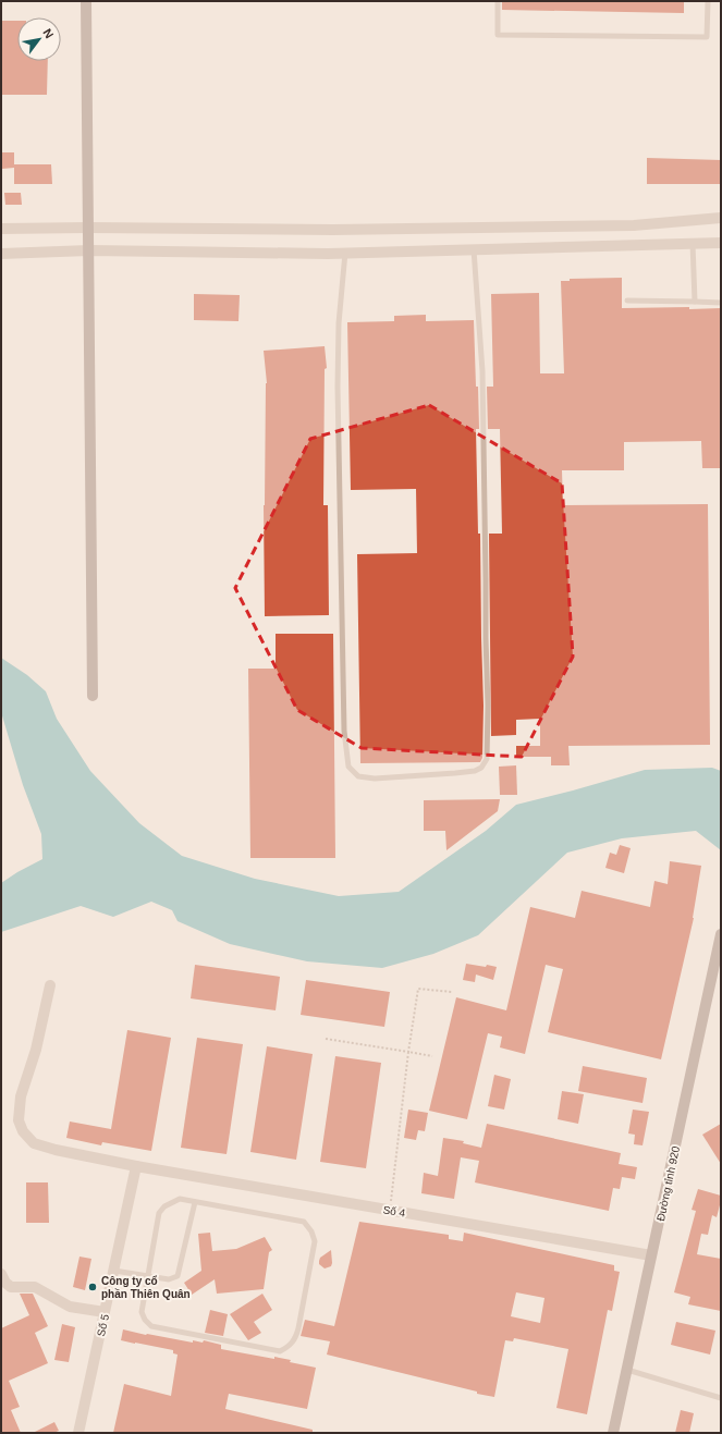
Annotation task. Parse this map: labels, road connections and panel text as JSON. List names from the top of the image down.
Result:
{
  "streets": {
    "main road": ["Đường tỉnh 920"],
    "street": ["Số 4", "Số 5"]
  },
  "crossings": [
    ["Đường tỉnh 920", "Số 4"],
    ["Số 4", "Số 5"]
  ],
  "places": ["Công ty cổ phần Thiên Quân"],
  "north": "top right"
}
